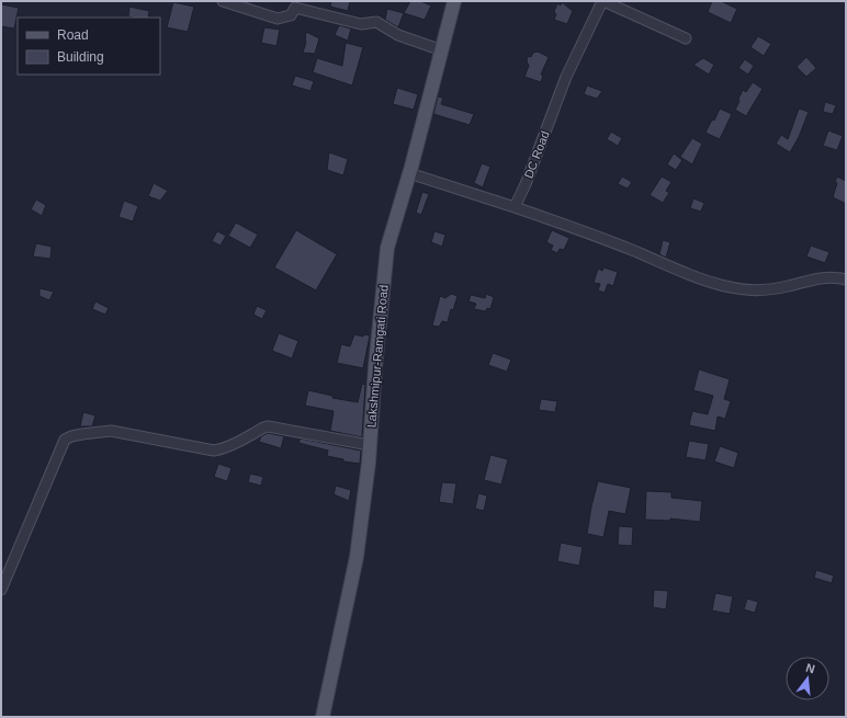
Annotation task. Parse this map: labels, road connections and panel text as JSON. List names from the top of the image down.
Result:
{
  "streets": {
    "main road": ["Lakshmipur-Ramgati Road"],
    "street": ["DC Road"]
  },
  "legend": ["Road", "Building"],
  "north": "top"
}
